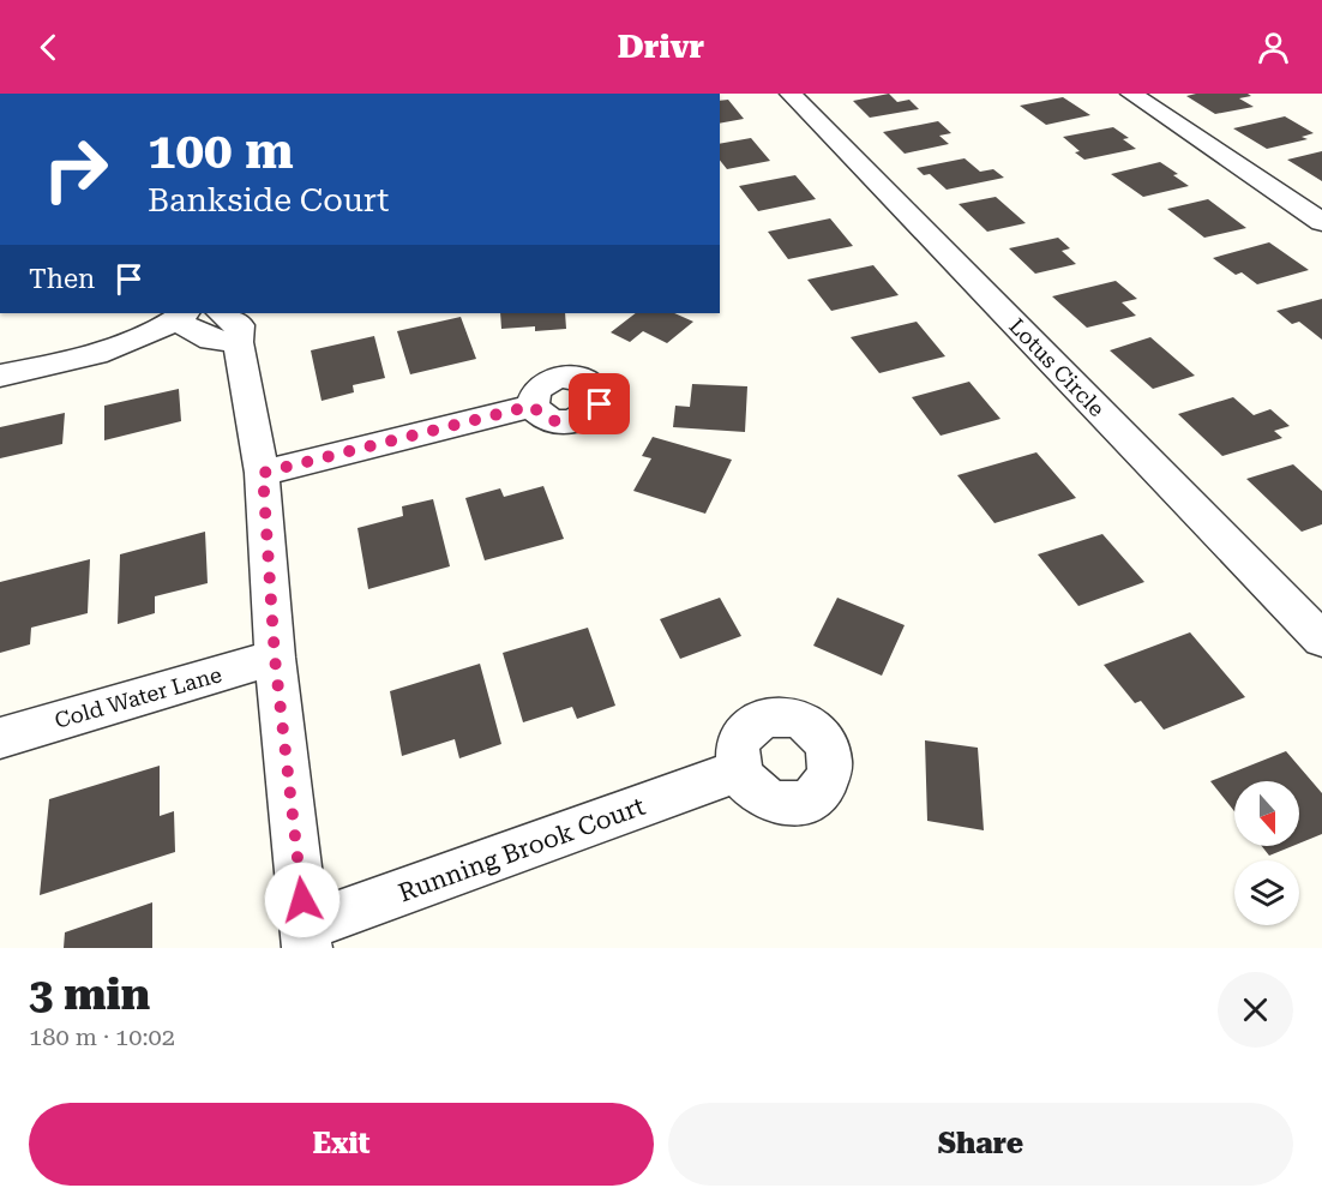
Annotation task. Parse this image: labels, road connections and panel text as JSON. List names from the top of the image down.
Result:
{
  "streets": {
    "street": ["Lotus Circle", "Cold Water Lane", "Running Brook Court"]
  },
  "north": "bottom",
  "page": {
    "header": "Drivr",
    "turn": ["100 m", "Bankside Court"],
    "then": "Then",
    "heading": ["3 min", "180 m · 10:02"],
    "buttons": ["Exit", "Share"]
  }
}
